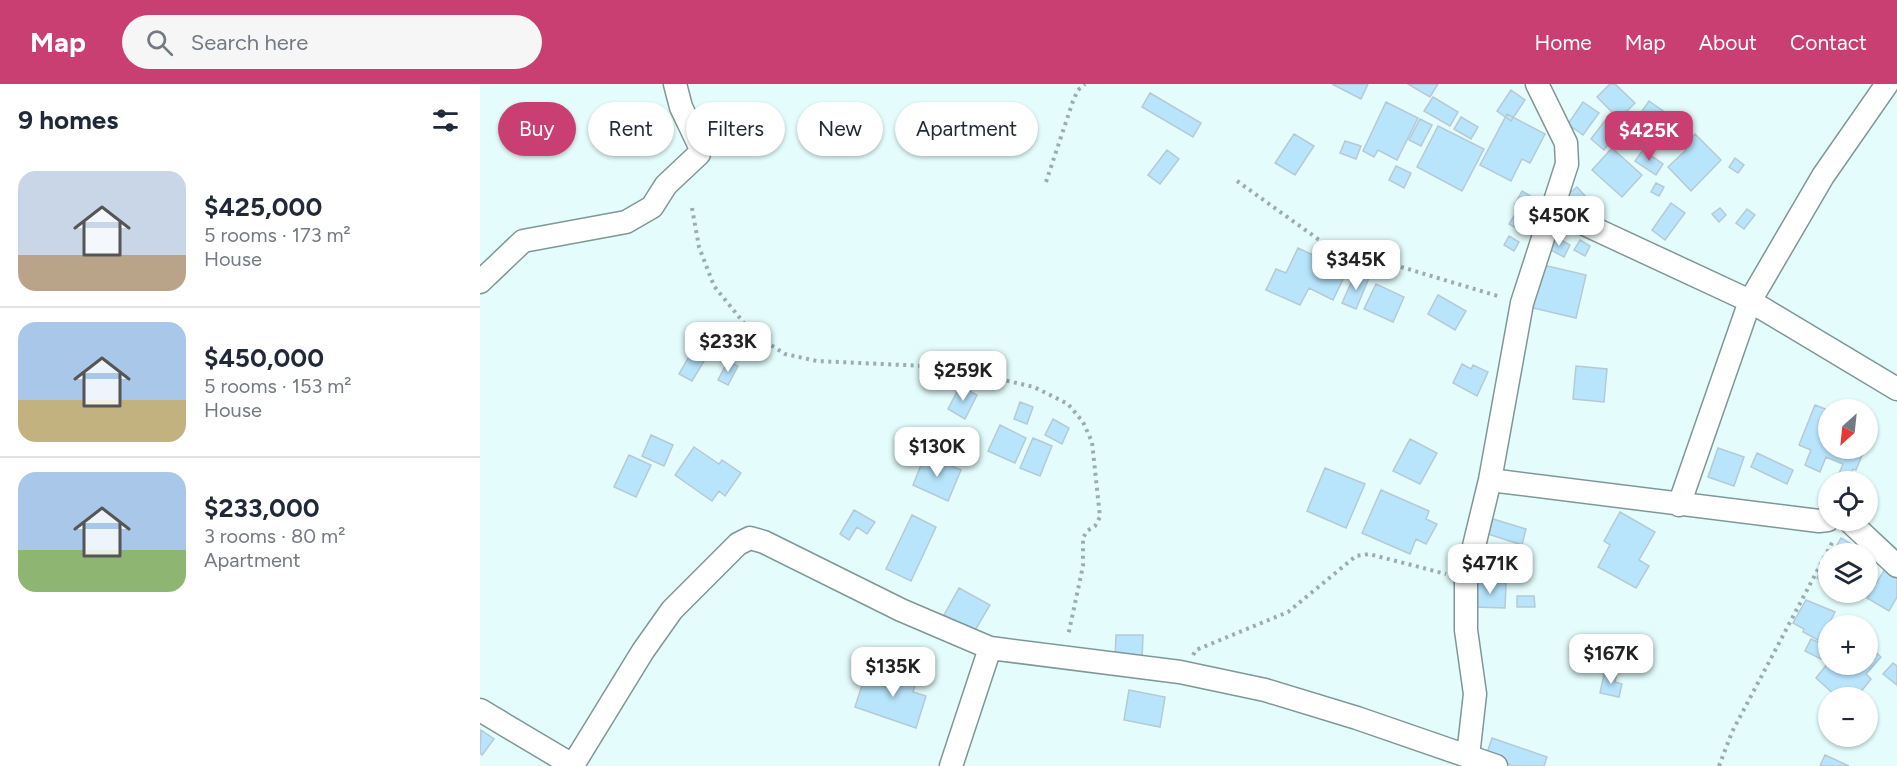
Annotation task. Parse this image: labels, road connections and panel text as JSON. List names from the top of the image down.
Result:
{
  "north": "bottom left",
  "page": {
    "header": "Map",
    "search": "Search here",
    "nav": [
      "Home",
      "Map",
      "About",
      "Contact"
    ],
    "heading": "9 homes",
    "chip": [
      "Buy",
      "Rent",
      "Filters",
      "New",
      "Apartment"
    ],
    "price": [
      "$425K",
      "$450K",
      "$345K",
      "$233K",
      "$259K",
      "$130K",
      "$471K",
      "$167K",
      "$135K"
    ],
    "list": [
      {
        "name": "$425,000",
        "note": "5 rooms · 173 m² · House"
      },
      {
        "name": "$450,000",
        "note": "5 rooms · 153 m² · House"
      },
      {
        "name": "$233,000",
        "note": "3 rooms · 80 m² · Apartment"
      }
    ],
    "map_buttons": ["+", "−"]
  }
}
